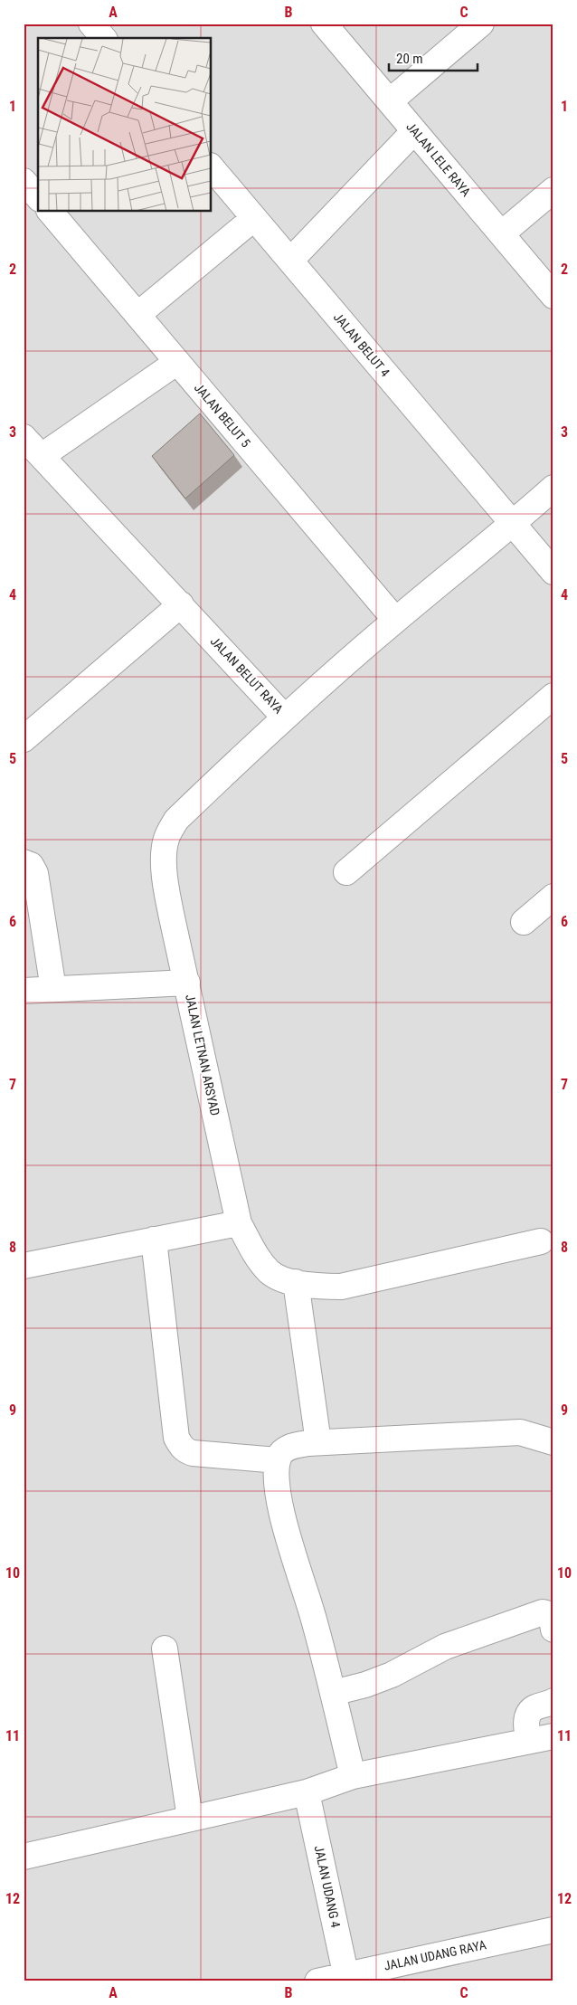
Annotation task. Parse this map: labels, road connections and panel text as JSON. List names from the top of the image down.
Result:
{
  "streets": {
    "street": [
      "JALAN LELE RAYA",
      "JALAN BELUT 4",
      "JALAN BELUT 5",
      "JALAN BELUT RAYA",
      "JALAN LETNAN ARSYAD",
      "JALAN UDANG 4",
      "JALAN UDANG RAYA"
    ]
  },
  "crossings": [
    ["JALAN BELUT 4", "JALAN BELUT RAYA"],
    ["JALAN BELUT 5", "JALAN BELUT RAYA"],
    ["JALAN BELUT RAYA", "JALAN LETNAN ARSYAD"],
    ["JALAN UDANG 4", "JALAN UDANG RAYA"]
  ],
  "scale_bar": "20 m",
  "grid": {
    "columns": ["A", "B", "C"],
    "rows": [
      "1",
      "2",
      "3",
      "4",
      "5",
      "6",
      "7",
      "8",
      "9",
      "10",
      "11",
      "12"
    ]
  }
}
